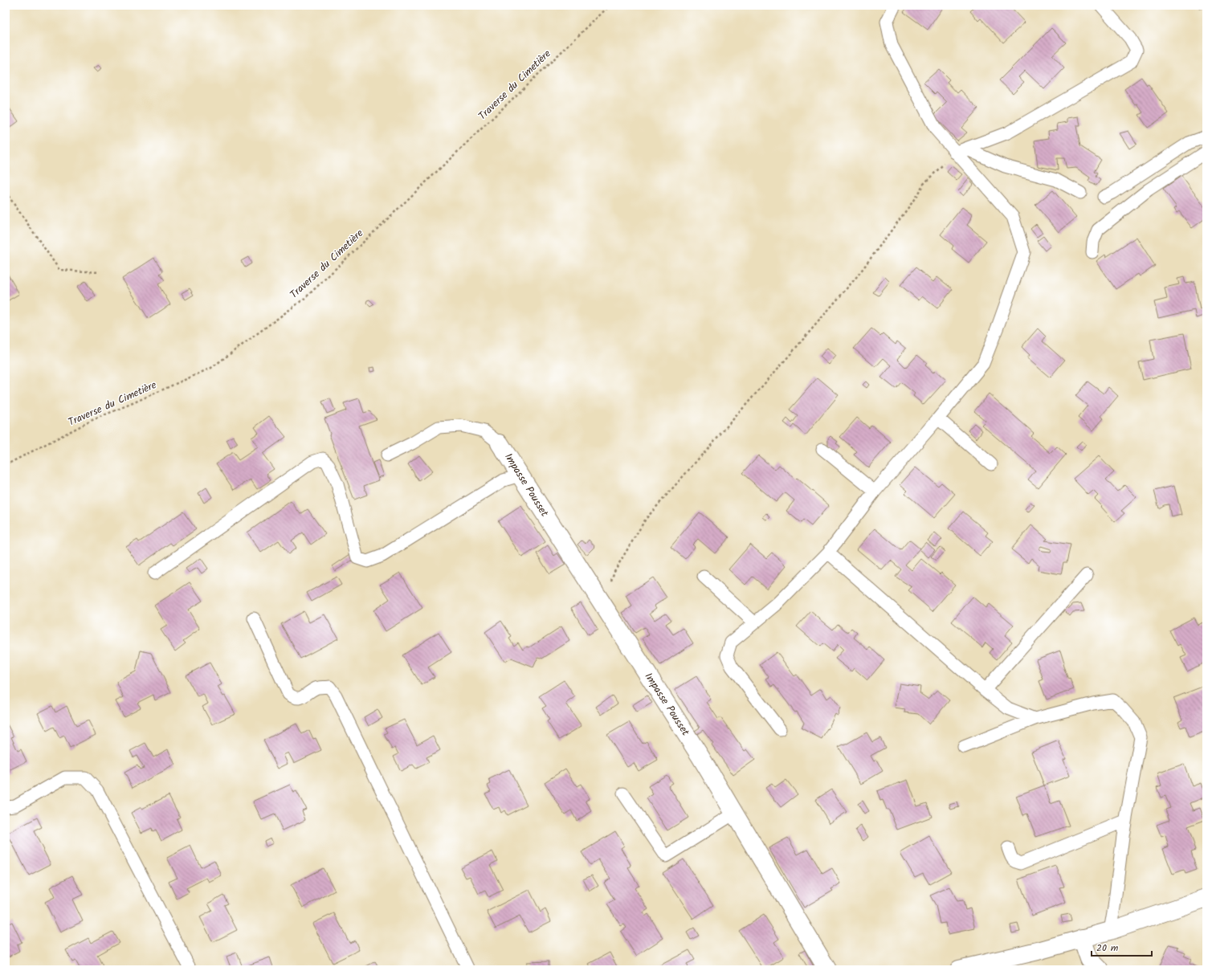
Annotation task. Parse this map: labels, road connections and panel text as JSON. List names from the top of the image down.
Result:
{
  "streets": {
    "street": ["Impasse Pousset"],
    "path": ["Traverse du Cimetière"]
  },
  "scale_bar": "20 m"
}
